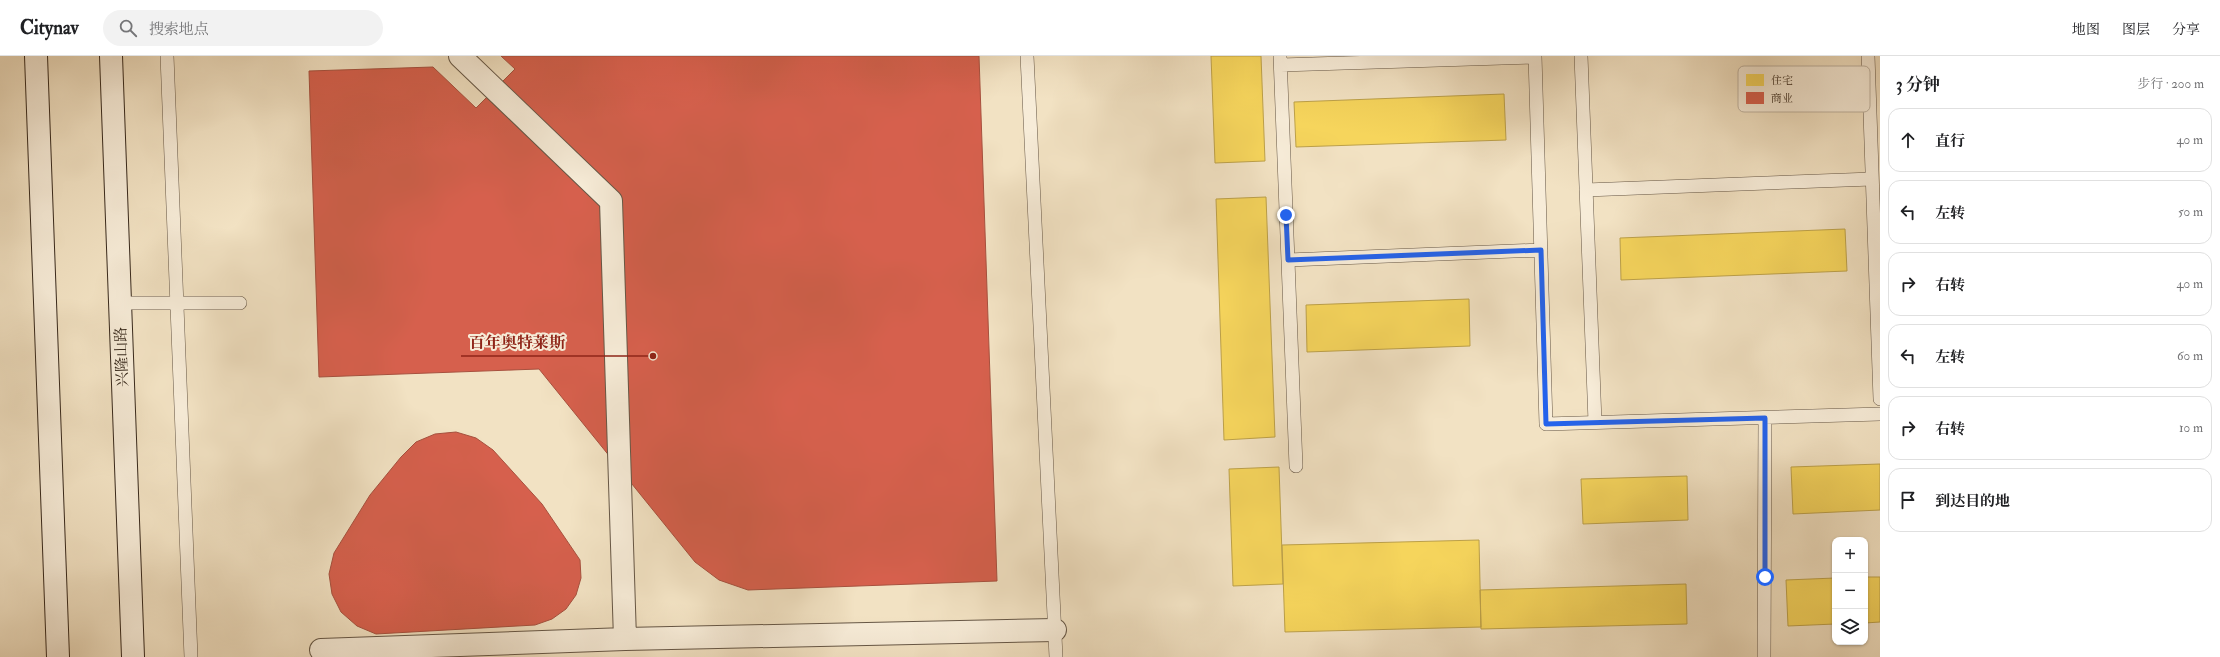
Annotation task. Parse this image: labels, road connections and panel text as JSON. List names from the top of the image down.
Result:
{
  "streets": {
    "street": ["兴隆山路"]
  },
  "places": ["百年奥特莱斯"],
  "legend": ["住宅", "商业"],
  "page": {
    "header": "Citynav",
    "search": "搜索地点",
    "nav": ["地图", "图层", "分享"],
    "heading": ["3 分钟", "步行 · 200 m"],
    "list": [
      ["直行", "40 m"],
      ["左转", "50 m"],
      ["右转", "40 m"],
      ["左转", "60 m"],
      ["右转", "10 m"],
      "到达目的地"
    ],
    "map_buttons": ["+", "−"]
  }
}
